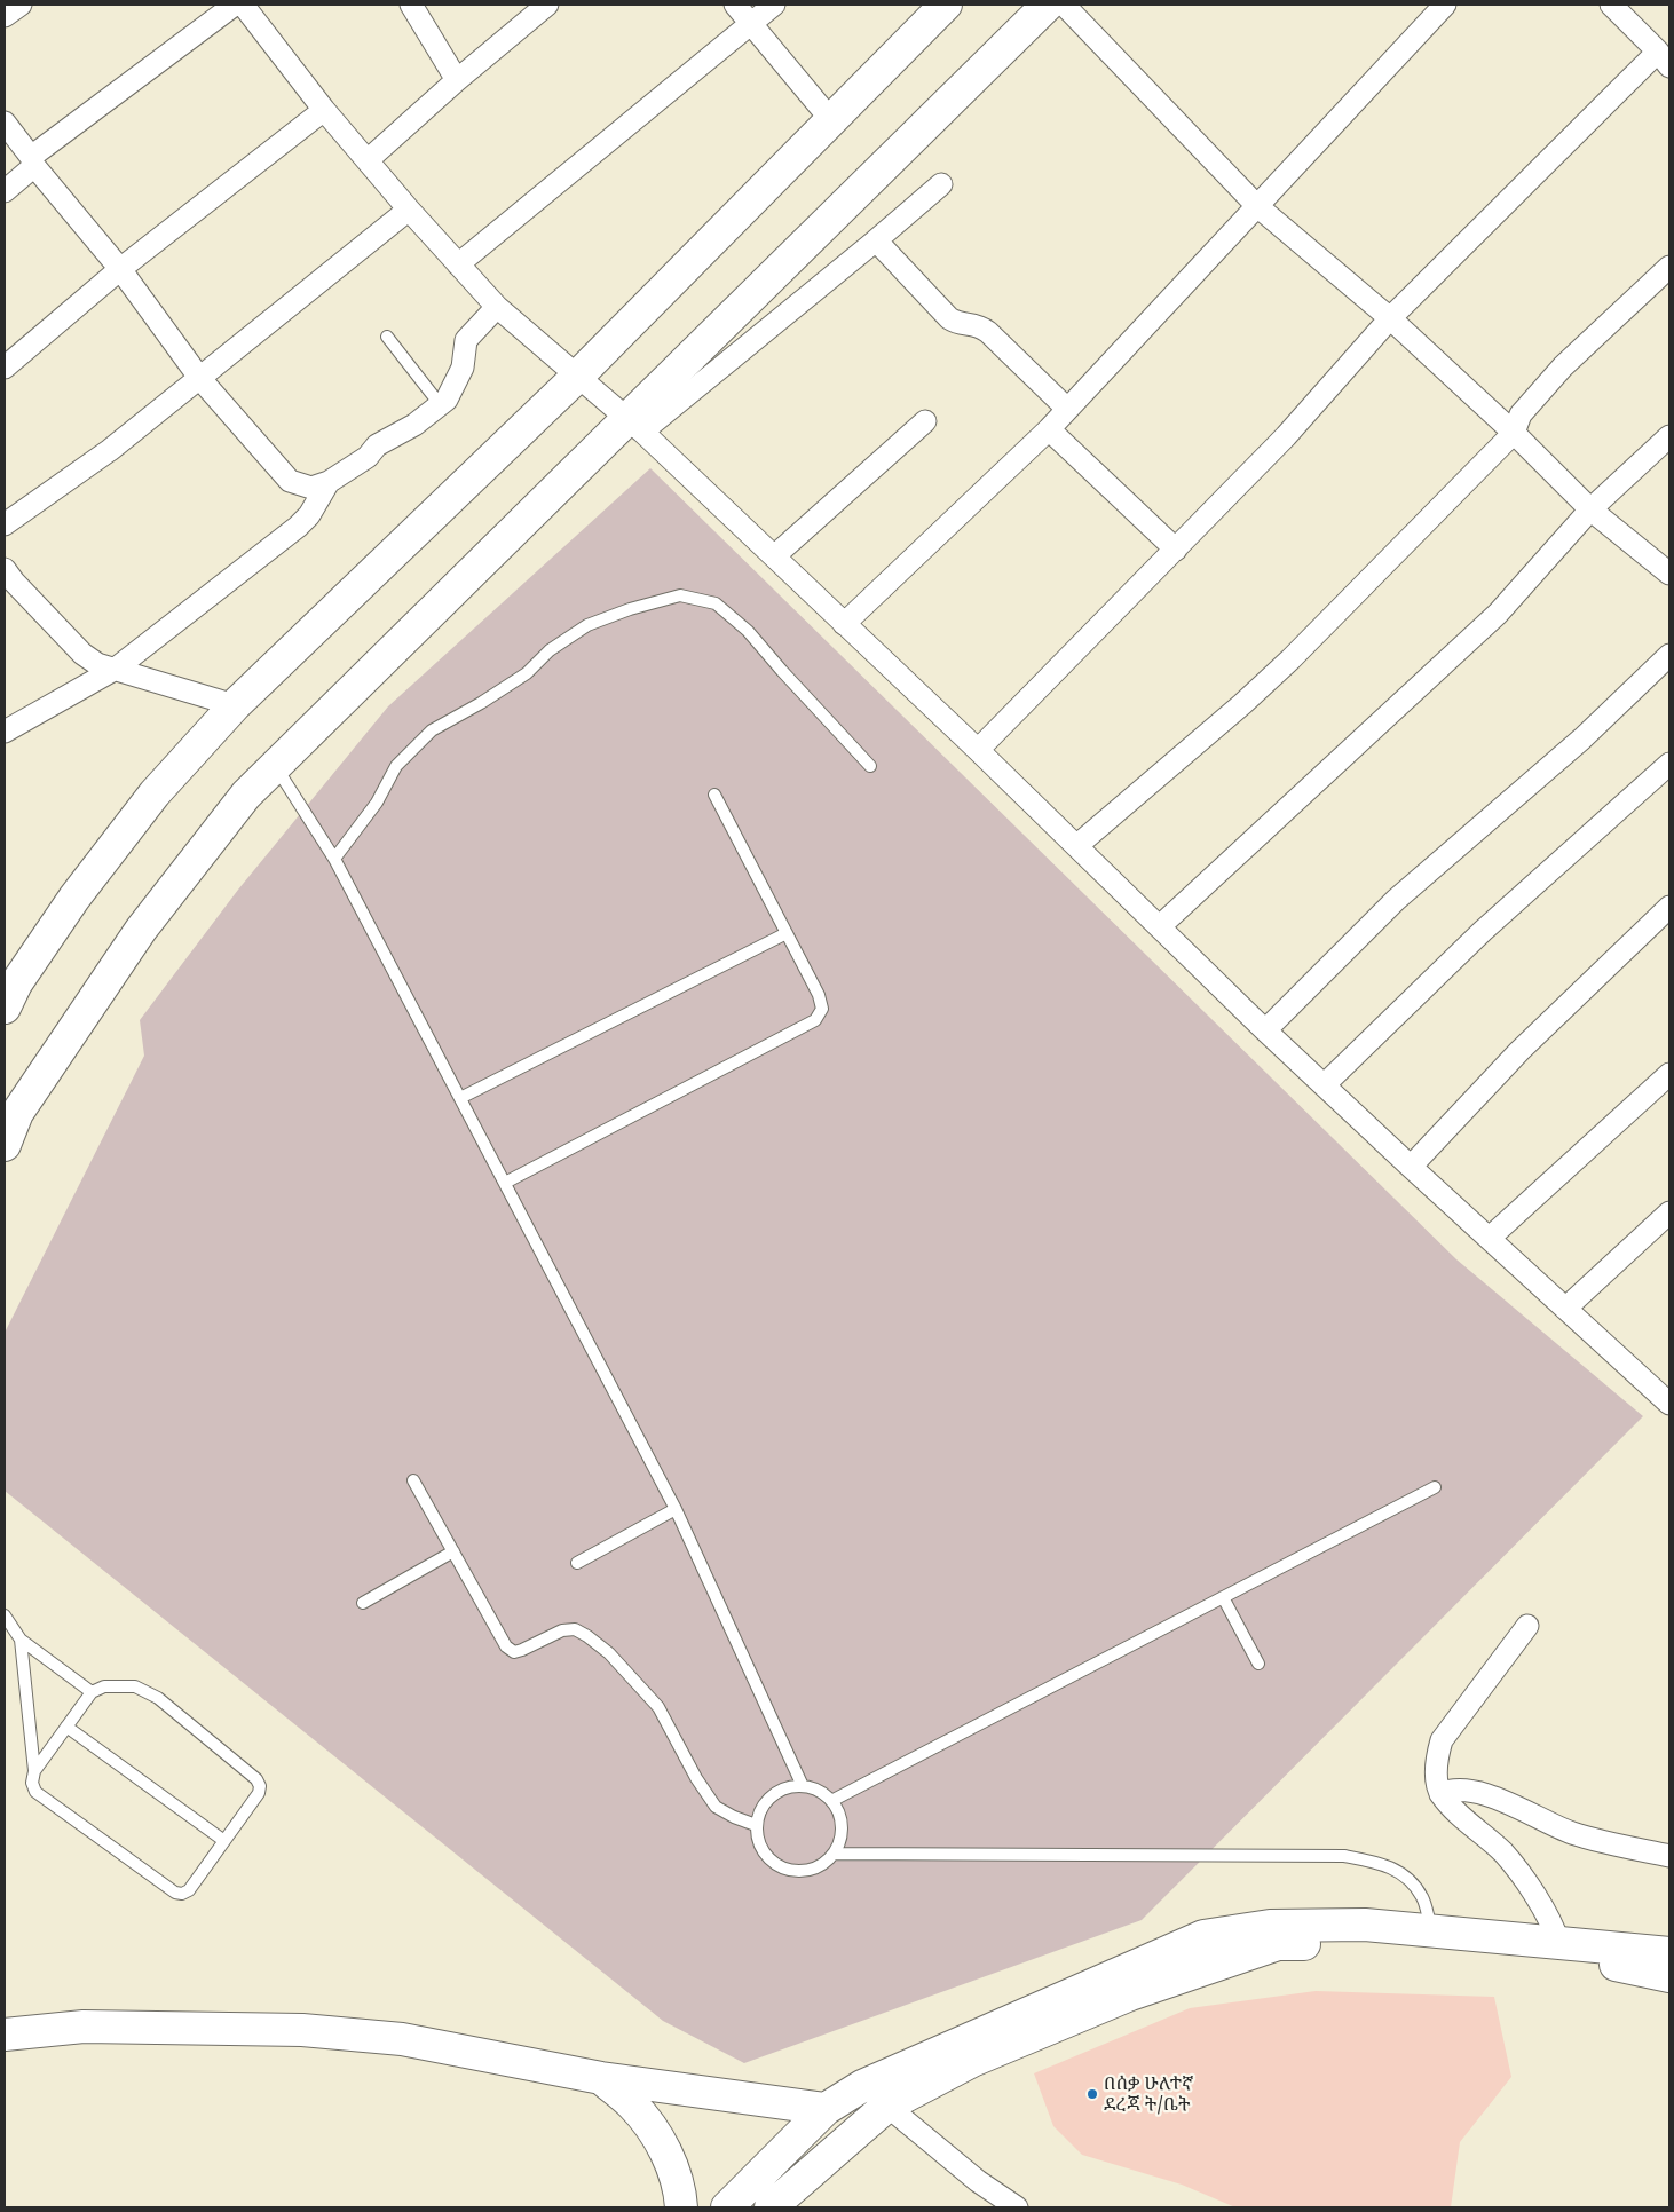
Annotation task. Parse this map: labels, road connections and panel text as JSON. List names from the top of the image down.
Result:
{
  "places": ["በሰቃ ሁለተኛ ደረጃ ት/ቤት"]
}
